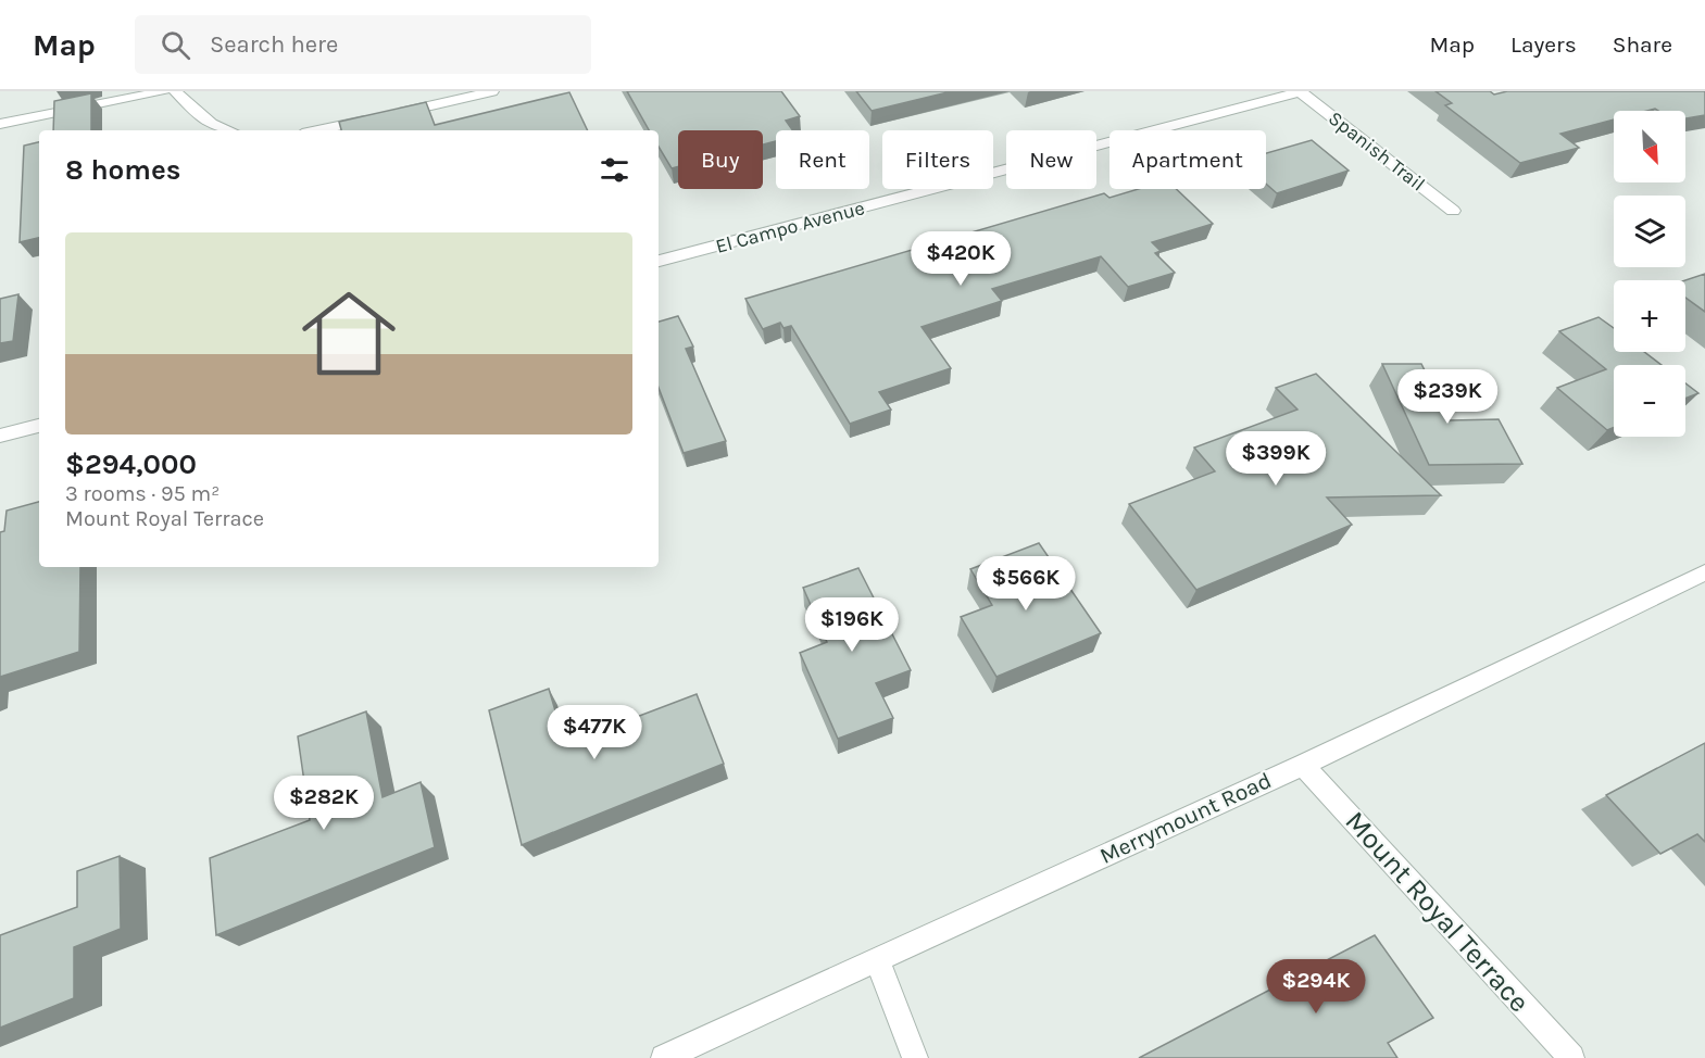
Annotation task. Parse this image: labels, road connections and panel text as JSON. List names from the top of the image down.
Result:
{
  "streets": {
    "street": [
      "Spanish Trail",
      "El Campo Avenue",
      "Merrymount Road",
      "Mount Royal Terrace"
    ]
  },
  "crossings": [
    ["Spanish Trail", "El Campo Avenue"],
    ["Merrymount Road", "Mount Royal Terrace"]
  ],
  "north": "bottom right",
  "page": {
    "header": "Map",
    "search": "Search here",
    "nav": ["Map", "Layers", "Share"],
    "map_buttons": ["+", "−"],
    "chip": [
      "Buy",
      "Rent",
      "Filters",
      "New",
      "Apartment"
    ],
    "heading": "8 homes",
    "list": [
      {
        "name": "$294,000",
        "note": "3 rooms · 95 m² · Mount Royal Terrace"
      }
    ],
    "price": [
      "$420K",
      "$239K",
      "$399K",
      "$566K",
      "$196K",
      "$477K",
      "$282K",
      "$294K"
    ]
  }
}
